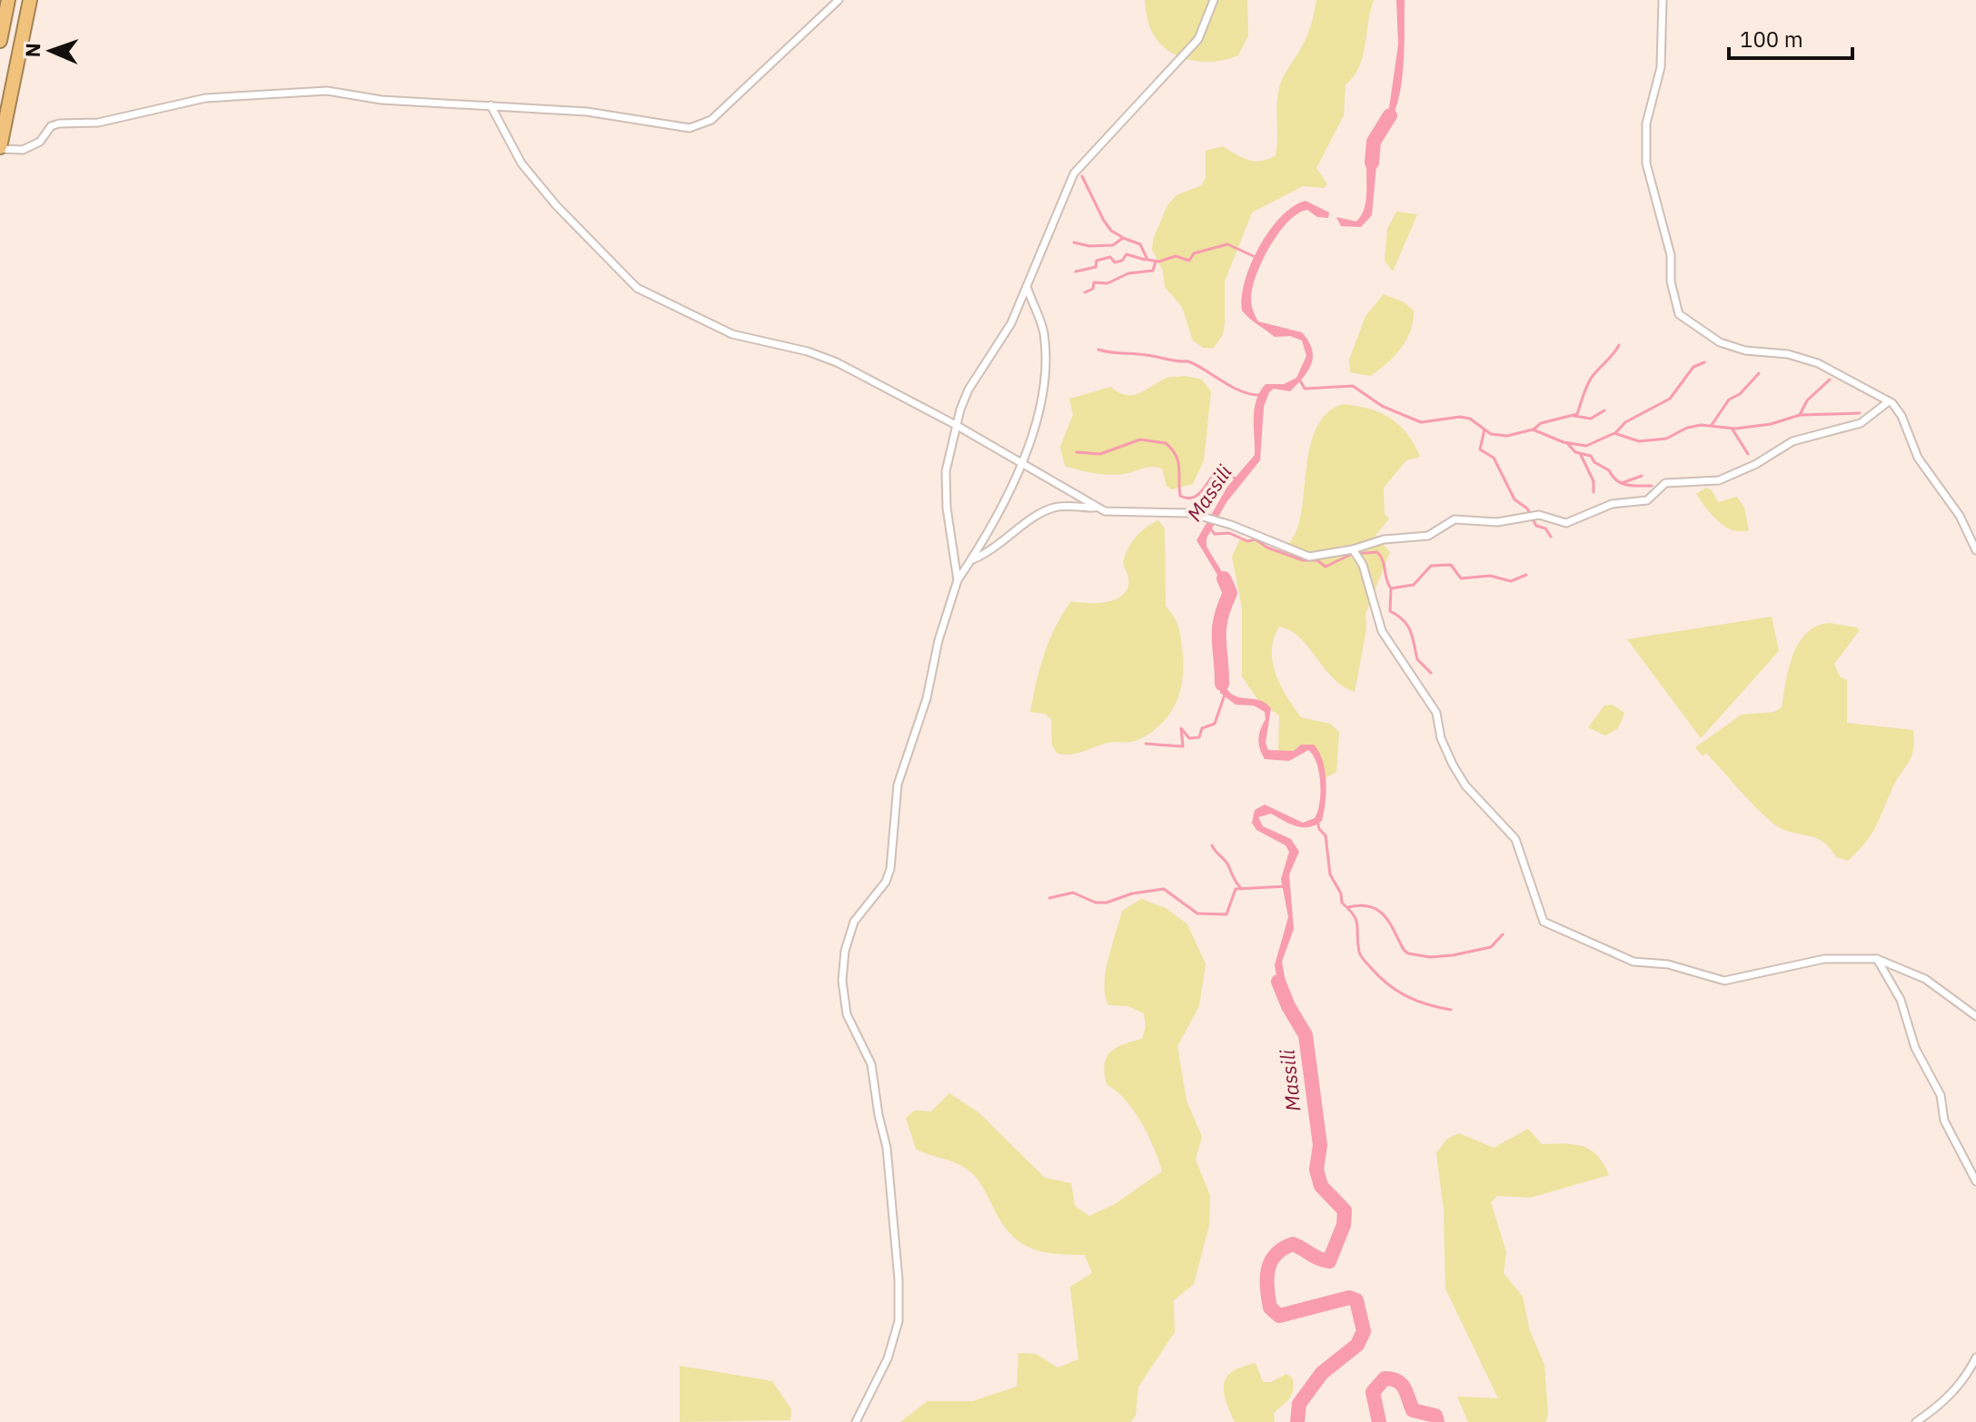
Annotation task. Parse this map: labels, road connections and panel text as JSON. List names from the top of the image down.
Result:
{
  "water": ["Massili"],
  "scale_bar": "100 m",
  "north": "left"
}
